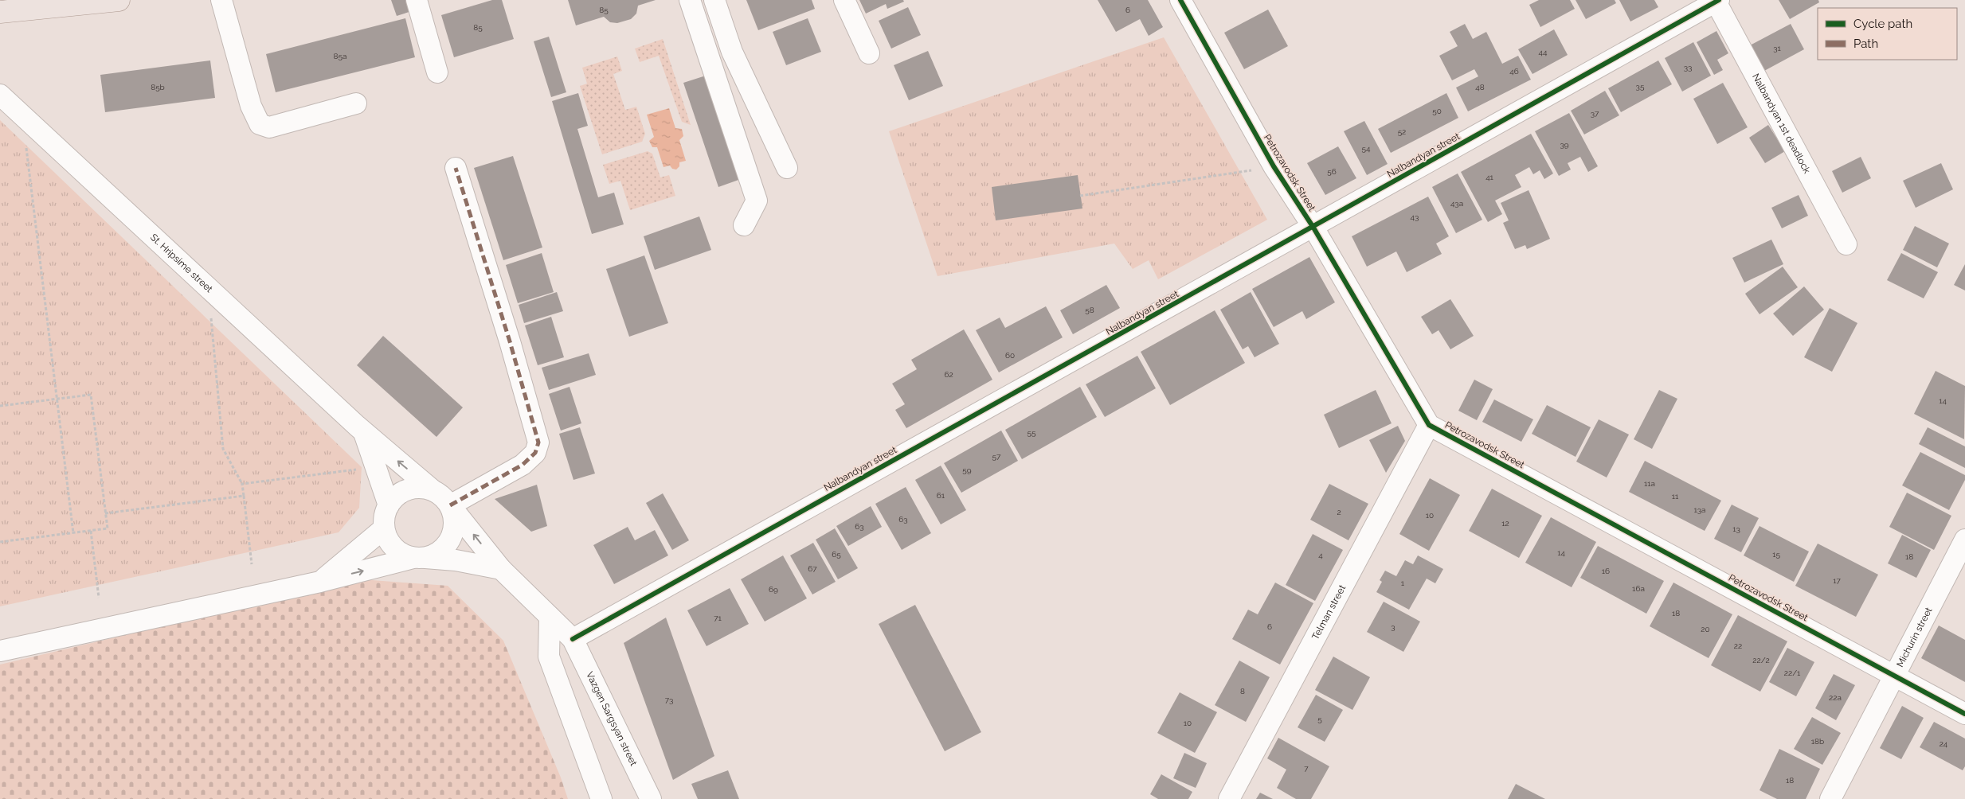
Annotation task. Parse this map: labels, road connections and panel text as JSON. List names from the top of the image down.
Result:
{
  "streets": {
    "street": [
      "Nalbandyan 1st deadlock",
      "Nalbandyan street",
      "Petrozavodsk Street",
      "St. Hripsime street",
      "Telman street",
      "Michurin street",
      "Vazgen Sargsyan street"
    ]
  },
  "crossings": [
    ["Nalbandyan 1st deadlock", "Nalbandyan street"],
    ["Nalbandyan street", "Petrozavodsk Street"],
    ["Nalbandyan street", "Vazgen Sargsyan street"],
    ["Petrozavodsk Street", "Telman street"],
    ["Petrozavodsk Street", "Michurin street"]
  ],
  "house_numbers": [
    "85",
    "6",
    "85",
    "31",
    "44",
    "85a",
    "33",
    "46",
    "35",
    "85b",
    "48",
    "50",
    "37",
    "52",
    "39",
    "54",
    "56",
    "41",
    "43a",
    "43",
    "58",
    "60",
    "62",
    "14",
    "55",
    "57",
    "59",
    "11a",
    "61",
    "11",
    "13a",
    "2",
    "10",
    "63",
    "12",
    "63",
    "13",
    "14",
    "65",
    "15",
    "4",
    "18",
    "67",
    "16",
    "17",
    "1",
    "16a",
    "69",
    "18",
    "71",
    "6",
    "3",
    "20",
    "22",
    "22/2",
    "22/1",
    "8",
    "22a",
    "73",
    "5",
    "10",
    "18b",
    "24",
    "7",
    "18"
  ],
  "legend": ["Cycle path", "Path"]
}
